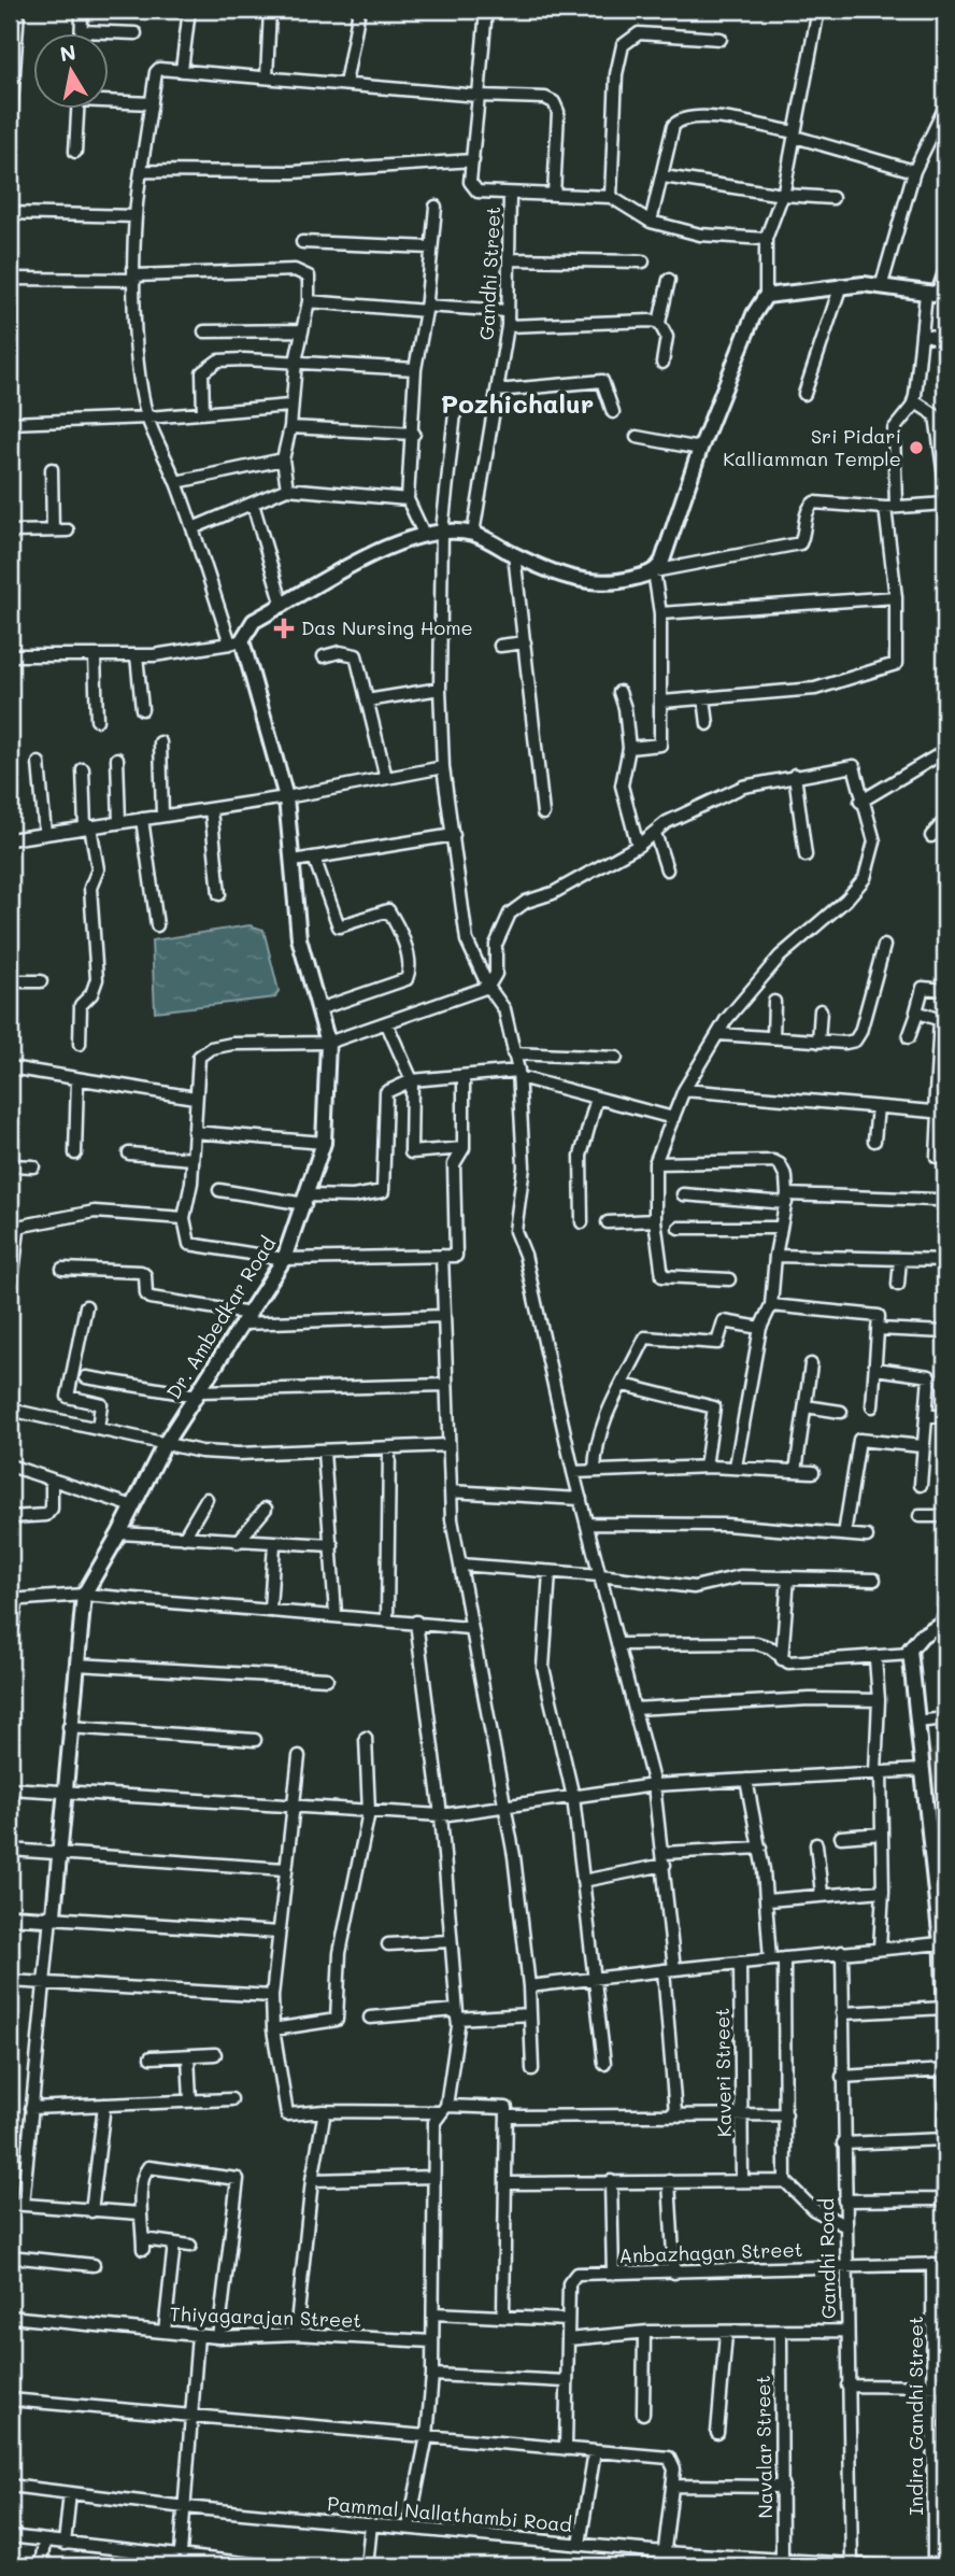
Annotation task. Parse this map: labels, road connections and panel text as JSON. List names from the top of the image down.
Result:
{
  "streets": {
    "street": [
      "Gandhi Street",
      "Dr. Ambedkar Road",
      "Kaveri Street",
      "Anbazhagan Street",
      "Gandhi Road",
      "Thiyagarajan Street",
      "Indira Gandhi Street",
      "Navalar Street",
      "Pammal Nallathambi Road"
    ]
  },
  "crossings": [
    ["Anbazhagan Street", "Gandhi Road"],
    ["Anbazhagan Street", "Indira Gandhi Street"],
    ["Gandhi Road", "Pammal Nallathambi Road"],
    ["Navalar Street", "Pammal Nallathambi Road"]
  ],
  "districts": ["Pozhichalur"],
  "places": {
    "other": ["Sri Pidari Kalliamman Temple"],
    "health": ["Das Nursing Home"]
  },
  "north": "top"
}
